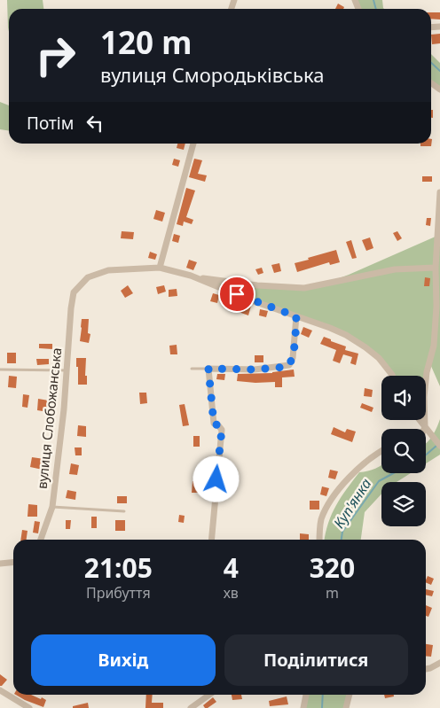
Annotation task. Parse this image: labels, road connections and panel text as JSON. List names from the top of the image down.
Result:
{
  "streets": {
    "street": ["вулиця Слобожанська"]
  },
  "water": ["Куп'янка"],
  "page": {
    "turn": ["120 m", "вулиця Смородьківська"],
    "then": "Потім",
    "eta": [
      "21:05",
      "Прибуття",
      "4",
      "хв",
      "320",
      "m"
    ],
    "buttons": ["Вихід", "Поділитися"]
  }
}
